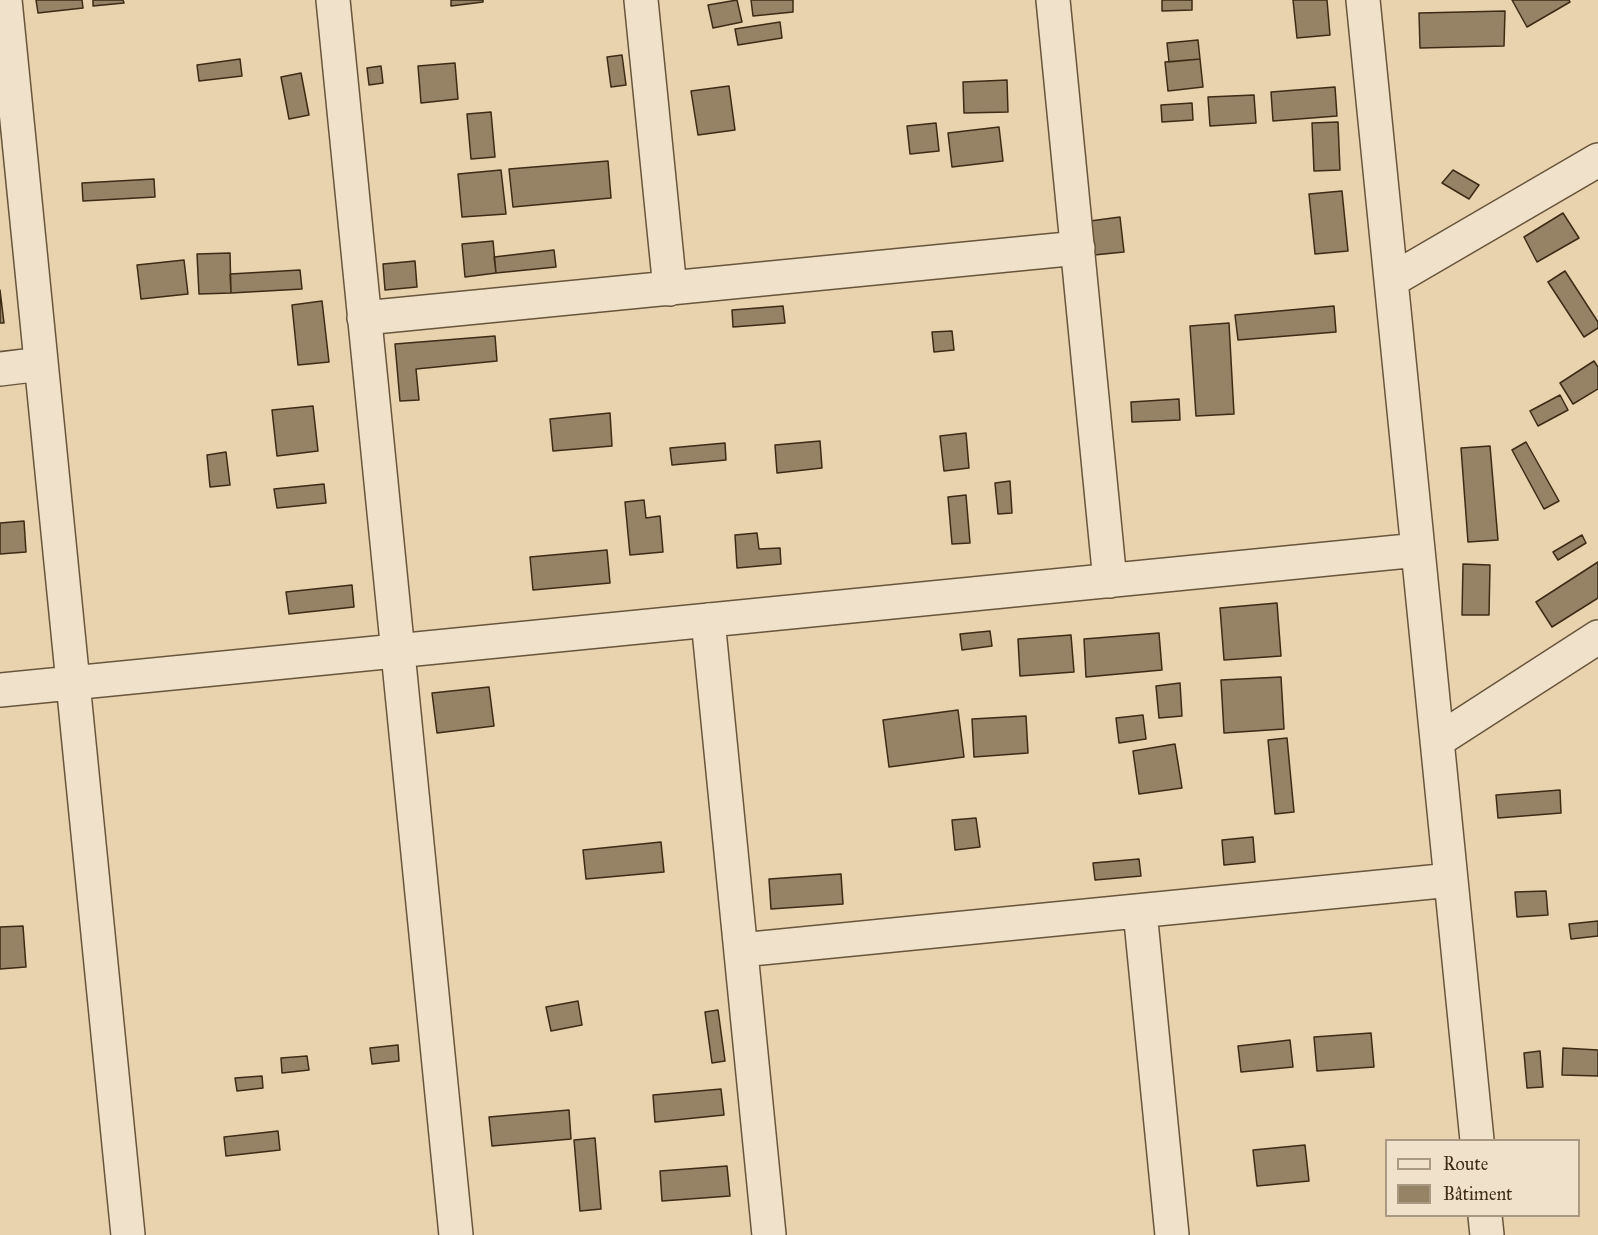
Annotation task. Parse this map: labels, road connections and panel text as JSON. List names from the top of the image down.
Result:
{
  "legend": ["Route", "Bâtiment"]
}
